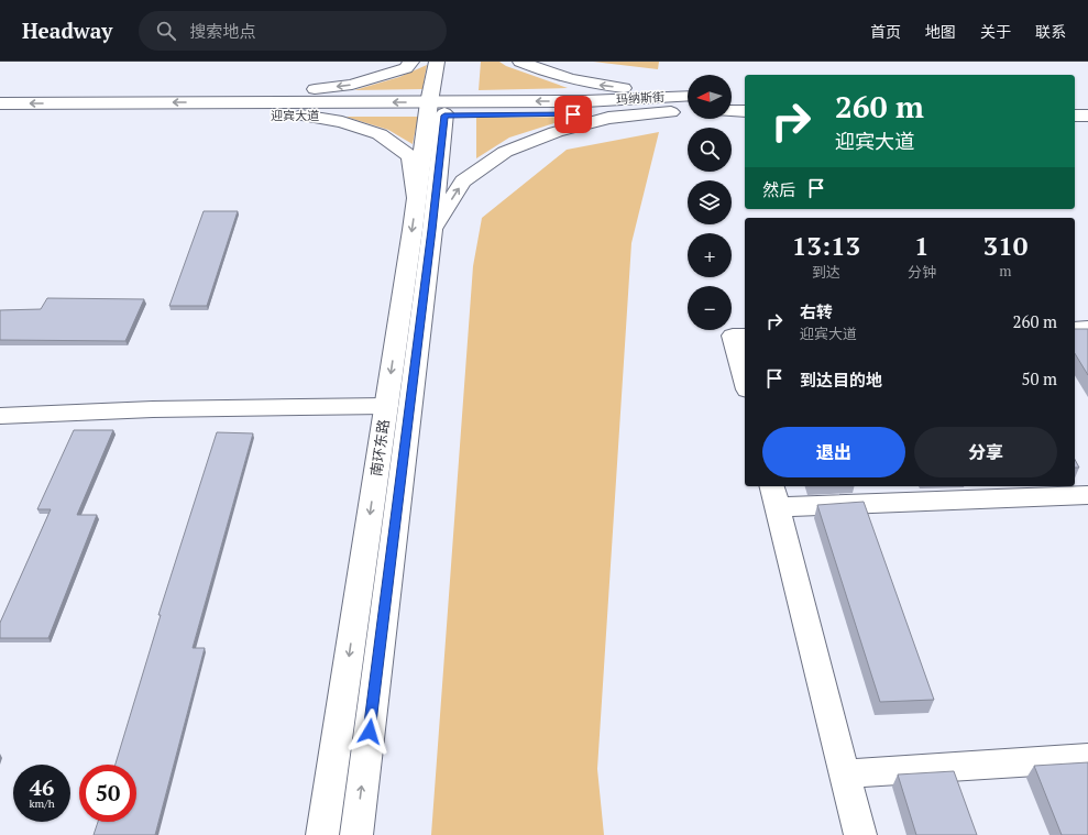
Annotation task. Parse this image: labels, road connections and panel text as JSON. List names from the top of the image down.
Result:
{
  "streets": {
    "main road": ["玛纳斯街", "迎宾大道", "南环东路"]
  },
  "crossings": [
    ["玛纳斯街", "迎宾大道"],
    ["迎宾大道", "南环东路"]
  ],
  "north": "left",
  "page": {
    "header": "Headway",
    "search": "搜索地点",
    "nav": [
      "首页",
      "地图",
      "关于",
      "联系"
    ],
    "map_buttons": ["+", "−"],
    "turn": ["260 m", "迎宾大道"],
    "then": "然后",
    "eta": [
      "13:13",
      "到达",
      "1",
      "分钟",
      "310",
      "m"
    ],
    "list": [
      {
        "name": "右转",
        "note": "迎宾大道",
        "value": "260 m"
      },
      {
        "name": "到达目的地",
        "value": "50 m"
      }
    ],
    "buttons": ["退出", "分享"],
    "speed": "46 km/h",
    "limit": "50"
  }
}
